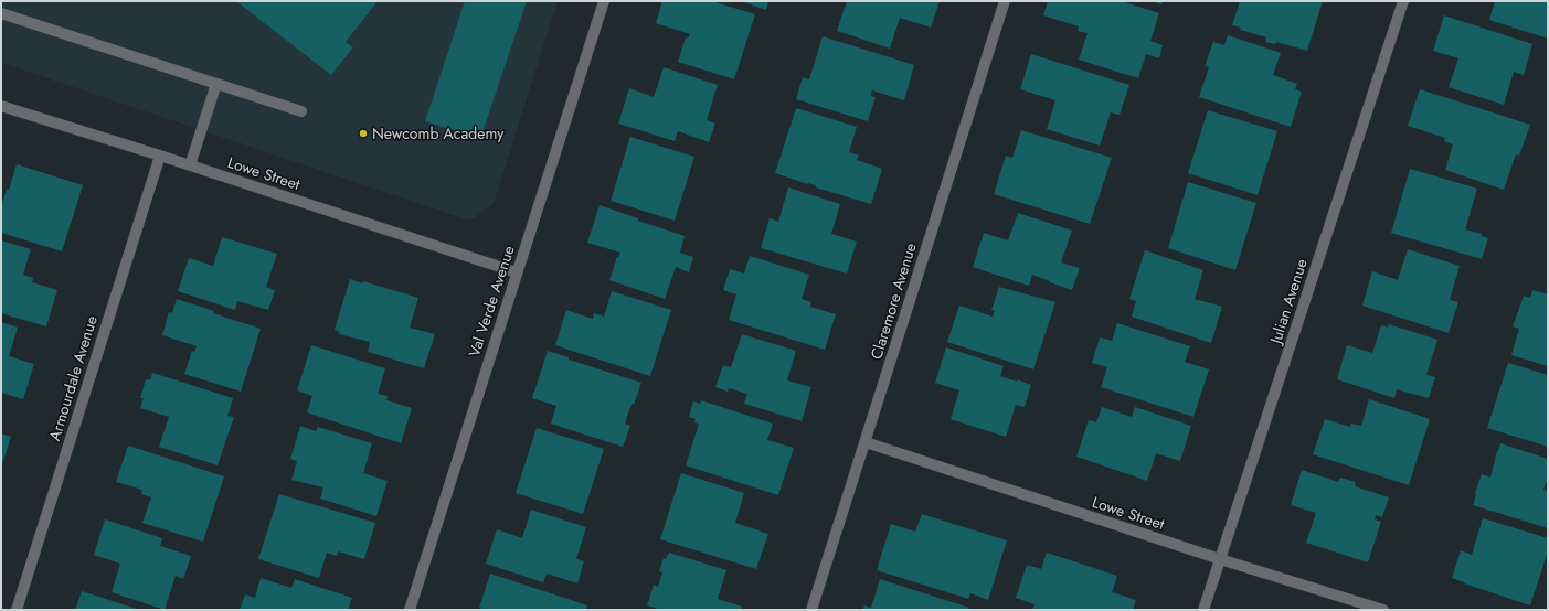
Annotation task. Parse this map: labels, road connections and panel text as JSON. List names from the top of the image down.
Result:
{
  "streets": {
    "street": [
      "Lowe Street",
      "Val Verde Avenue",
      "Claremore Avenue",
      "Julian Avenue",
      "Armourdale Avenue"
    ]
  },
  "crossings": [
    ["Lowe Street", "Val Verde Avenue"],
    ["Lowe Street", "Claremore Avenue"],
    ["Lowe Street", "Julian Avenue"],
    ["Lowe Street", "Armourdale Avenue"]
  ],
  "places": ["Newcomb Academy"]
}
